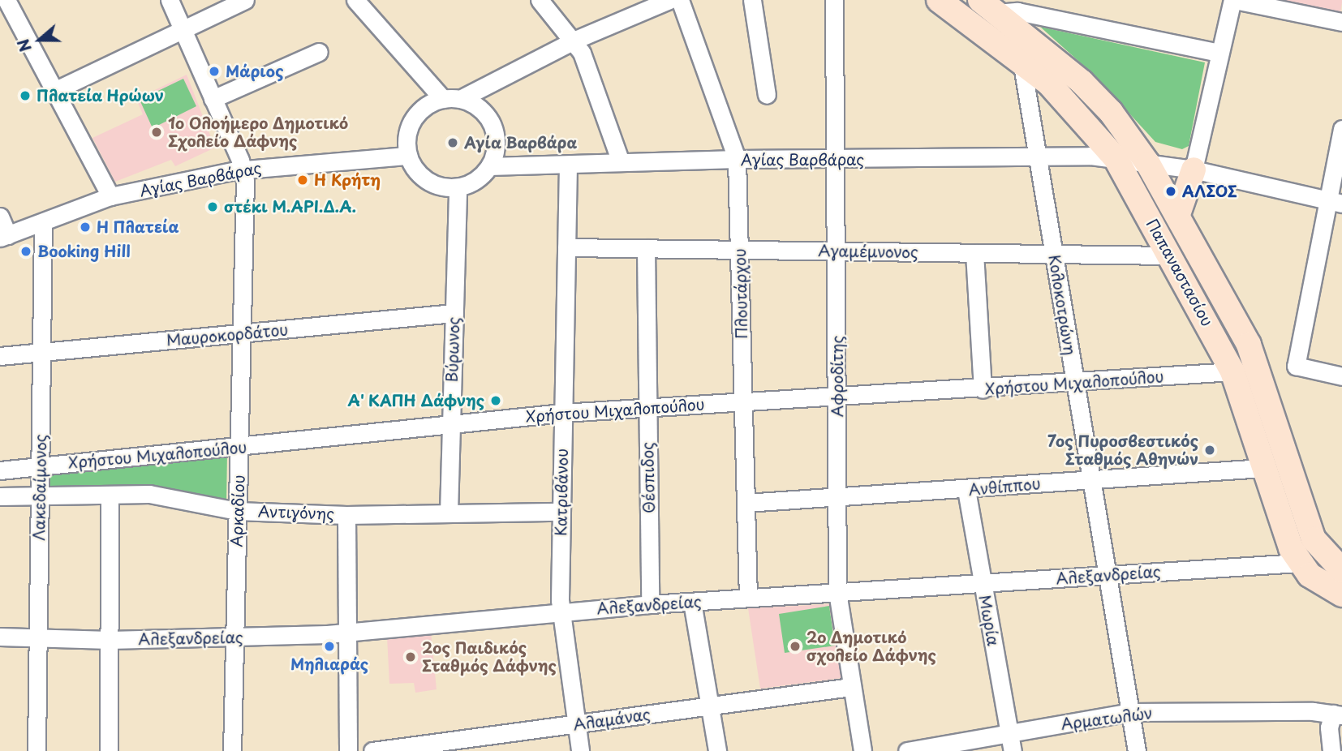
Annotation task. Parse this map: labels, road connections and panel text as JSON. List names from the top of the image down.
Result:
{
  "streets": {
    "street": [
      "Αγίας Βαρβάρας",
      "Αγαμέμνονος",
      "Παπαναστασίου",
      "Πλουτάρχου",
      "Κολοκοτρώνη",
      "Μαυροκορδάτου",
      "Βύρωνος",
      "Αφροδίτης",
      "Χρήστου Μιχαλοπούλου",
      "Θέσπιδος",
      "Ανθίππου",
      "Λακεδαίμονος",
      "Κατριβάνου",
      "Αρκαδίου",
      "Αντιγόνης",
      "Αλεξανδρείας",
      "Μωρία",
      "Αρματωλών",
      "Αλαμάνας"
    ]
  },
  "crossings": [
    ["Αγίας Βαρβάρας", "Παπαναστασίου"],
    ["Αγίας Βαρβάρας", "Πλουτάρχου"],
    ["Αγίας Βαρβάρας", "Κολοκοτρώνη"],
    ["Αγίας Βαρβάρας", "Βύρωνος"],
    ["Αγίας Βαρβάρας", "Αφροδίτης"],
    ["Αγίας Βαρβάρας", "Λακεδαίμονος"],
    ["Αγίας Βαρβάρας", "Κατριβάνου"],
    ["Αγίας Βαρβάρας", "Αρκαδίου"],
    ["Αγαμέμνονος", "Παπαναστασίου"],
    ["Αγαμέμνονος", "Πλουτάρχου"],
    ["Αγαμέμνονος", "Κολοκοτρώνη"],
    ["Αγαμέμνονος", "Αφροδίτης"],
    ["Αγαμέμνονος", "Θέσπιδος"],
    ["Αγαμέμνονος", "Κατριβάνου"],
    ["Παπαναστασίου", "Κολοκοτρώνη"],
    ["Παπαναστασίου", "Χρήστου Μιχαλοπούλου"],
    ["Παπαναστασίου", "Ανθίππου"],
    ["Παπαναστασίου", "Αλεξανδρείας"],
    ["Πλουτάρχου", "Χρήστου Μιχαλοπούλου"],
    ["Πλουτάρχου", "Ανθίππου"],
    ["Πλουτάρχου", "Αλεξανδρείας"],
    ["Κολοκοτρώνη", "Χρήστου Μιχαλοπούλου"],
    ["Κολοκοτρώνη", "Ανθίππου"],
    ["Κολοκοτρώνη", "Αλεξανδρείας"],
    ["Κολοκοτρώνη", "Αρματωλών"],
    ["Μαυροκορδάτου", "Βύρωνος"],
    ["Μαυροκορδάτου", "Λακεδαίμονος"],
    ["Μαυροκορδάτου", "Αρκαδίου"],
    ["Βύρωνος", "Χρήστου Μιχαλοπούλου"],
    ["Βύρωνος", "Αντιγόνης"],
    ["Αφροδίτης", "Χρήστου Μιχαλοπούλου"],
    ["Αφροδίτης", "Ανθίππου"],
    ["Αφροδίτης", "Αλεξανδρείας"],
    ["Αφροδίτης", "Αλαμάνας"],
    ["Χρήστου Μιχαλοπούλου", "Θέσπιδος"],
    ["Χρήστου Μιχαλοπούλου", "Λακεδαίμονος"],
    ["Χρήστου Μιχαλοπούλου", "Κατριβάνου"],
    ["Χρήστου Μιχαλοπούλου", "Αρκαδίου"],
    ["Θέσπιδος", "Αλεξανδρείας"],
    ["Ανθίππου", "Μωρία"],
    ["Λακεδαίμονος", "Αντιγόνης"],
    ["Λακεδαίμονος", "Αλεξανδρείας"],
    ["Κατριβάνου", "Αντιγόνης"],
    ["Κατριβάνου", "Αλεξανδρείας"],
    ["Κατριβάνου", "Αλαμάνας"],
    ["Αρκαδίου", "Αντιγόνης"],
    ["Αρκαδίου", "Αλεξανδρείας"],
    ["Αλεξανδρείας", "Μωρία"],
    ["Μωρία", "Αρματωλών"]
  ],
  "places": [
    "Μάριος",
    "Πλατεία Ηρώων",
    "1ο Ολοήμερο Δημοτικό Σχολείο Δάφνης",
    "Αγία Βαρβάρα",
    "Η Κρήτη",
    "ΑΛΣΟΣ",
    "στέκι Μ.ΑΡΙ.Δ.Α.",
    "Η Πλατεία",
    "Booking Hill",
    "Α' ΚΑΠΗ Δάφνης",
    "7ος Πυροσβεστικός Σταθμός Αθηνών",
    "Μηλιαράς",
    "2ο Δημοτικό σχολείο Δάφνης",
    "2ος Παιδικός Σταθμός Δάφνης"
  ],
  "north": "left"
}
